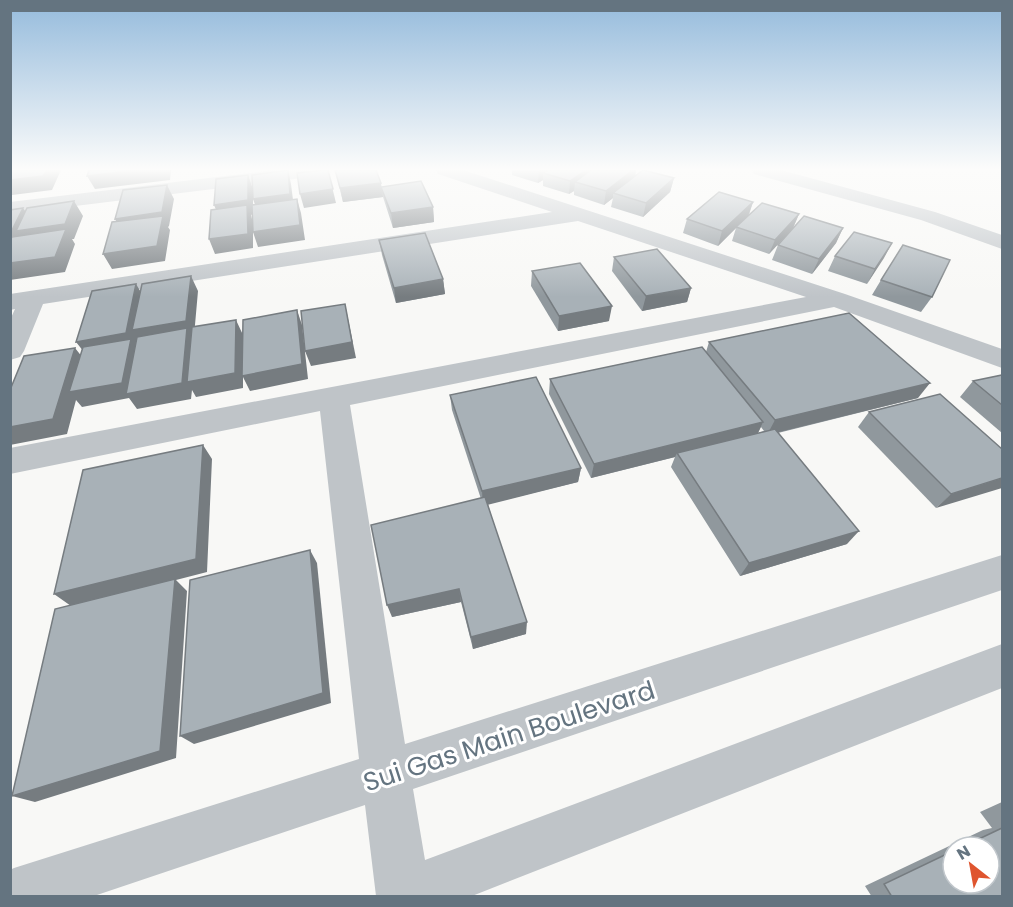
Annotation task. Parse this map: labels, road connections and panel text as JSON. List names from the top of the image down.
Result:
{
  "streets": {
    "street": ["Sui Gas Main Boulevard"]
  },
  "north": "top left"
}
